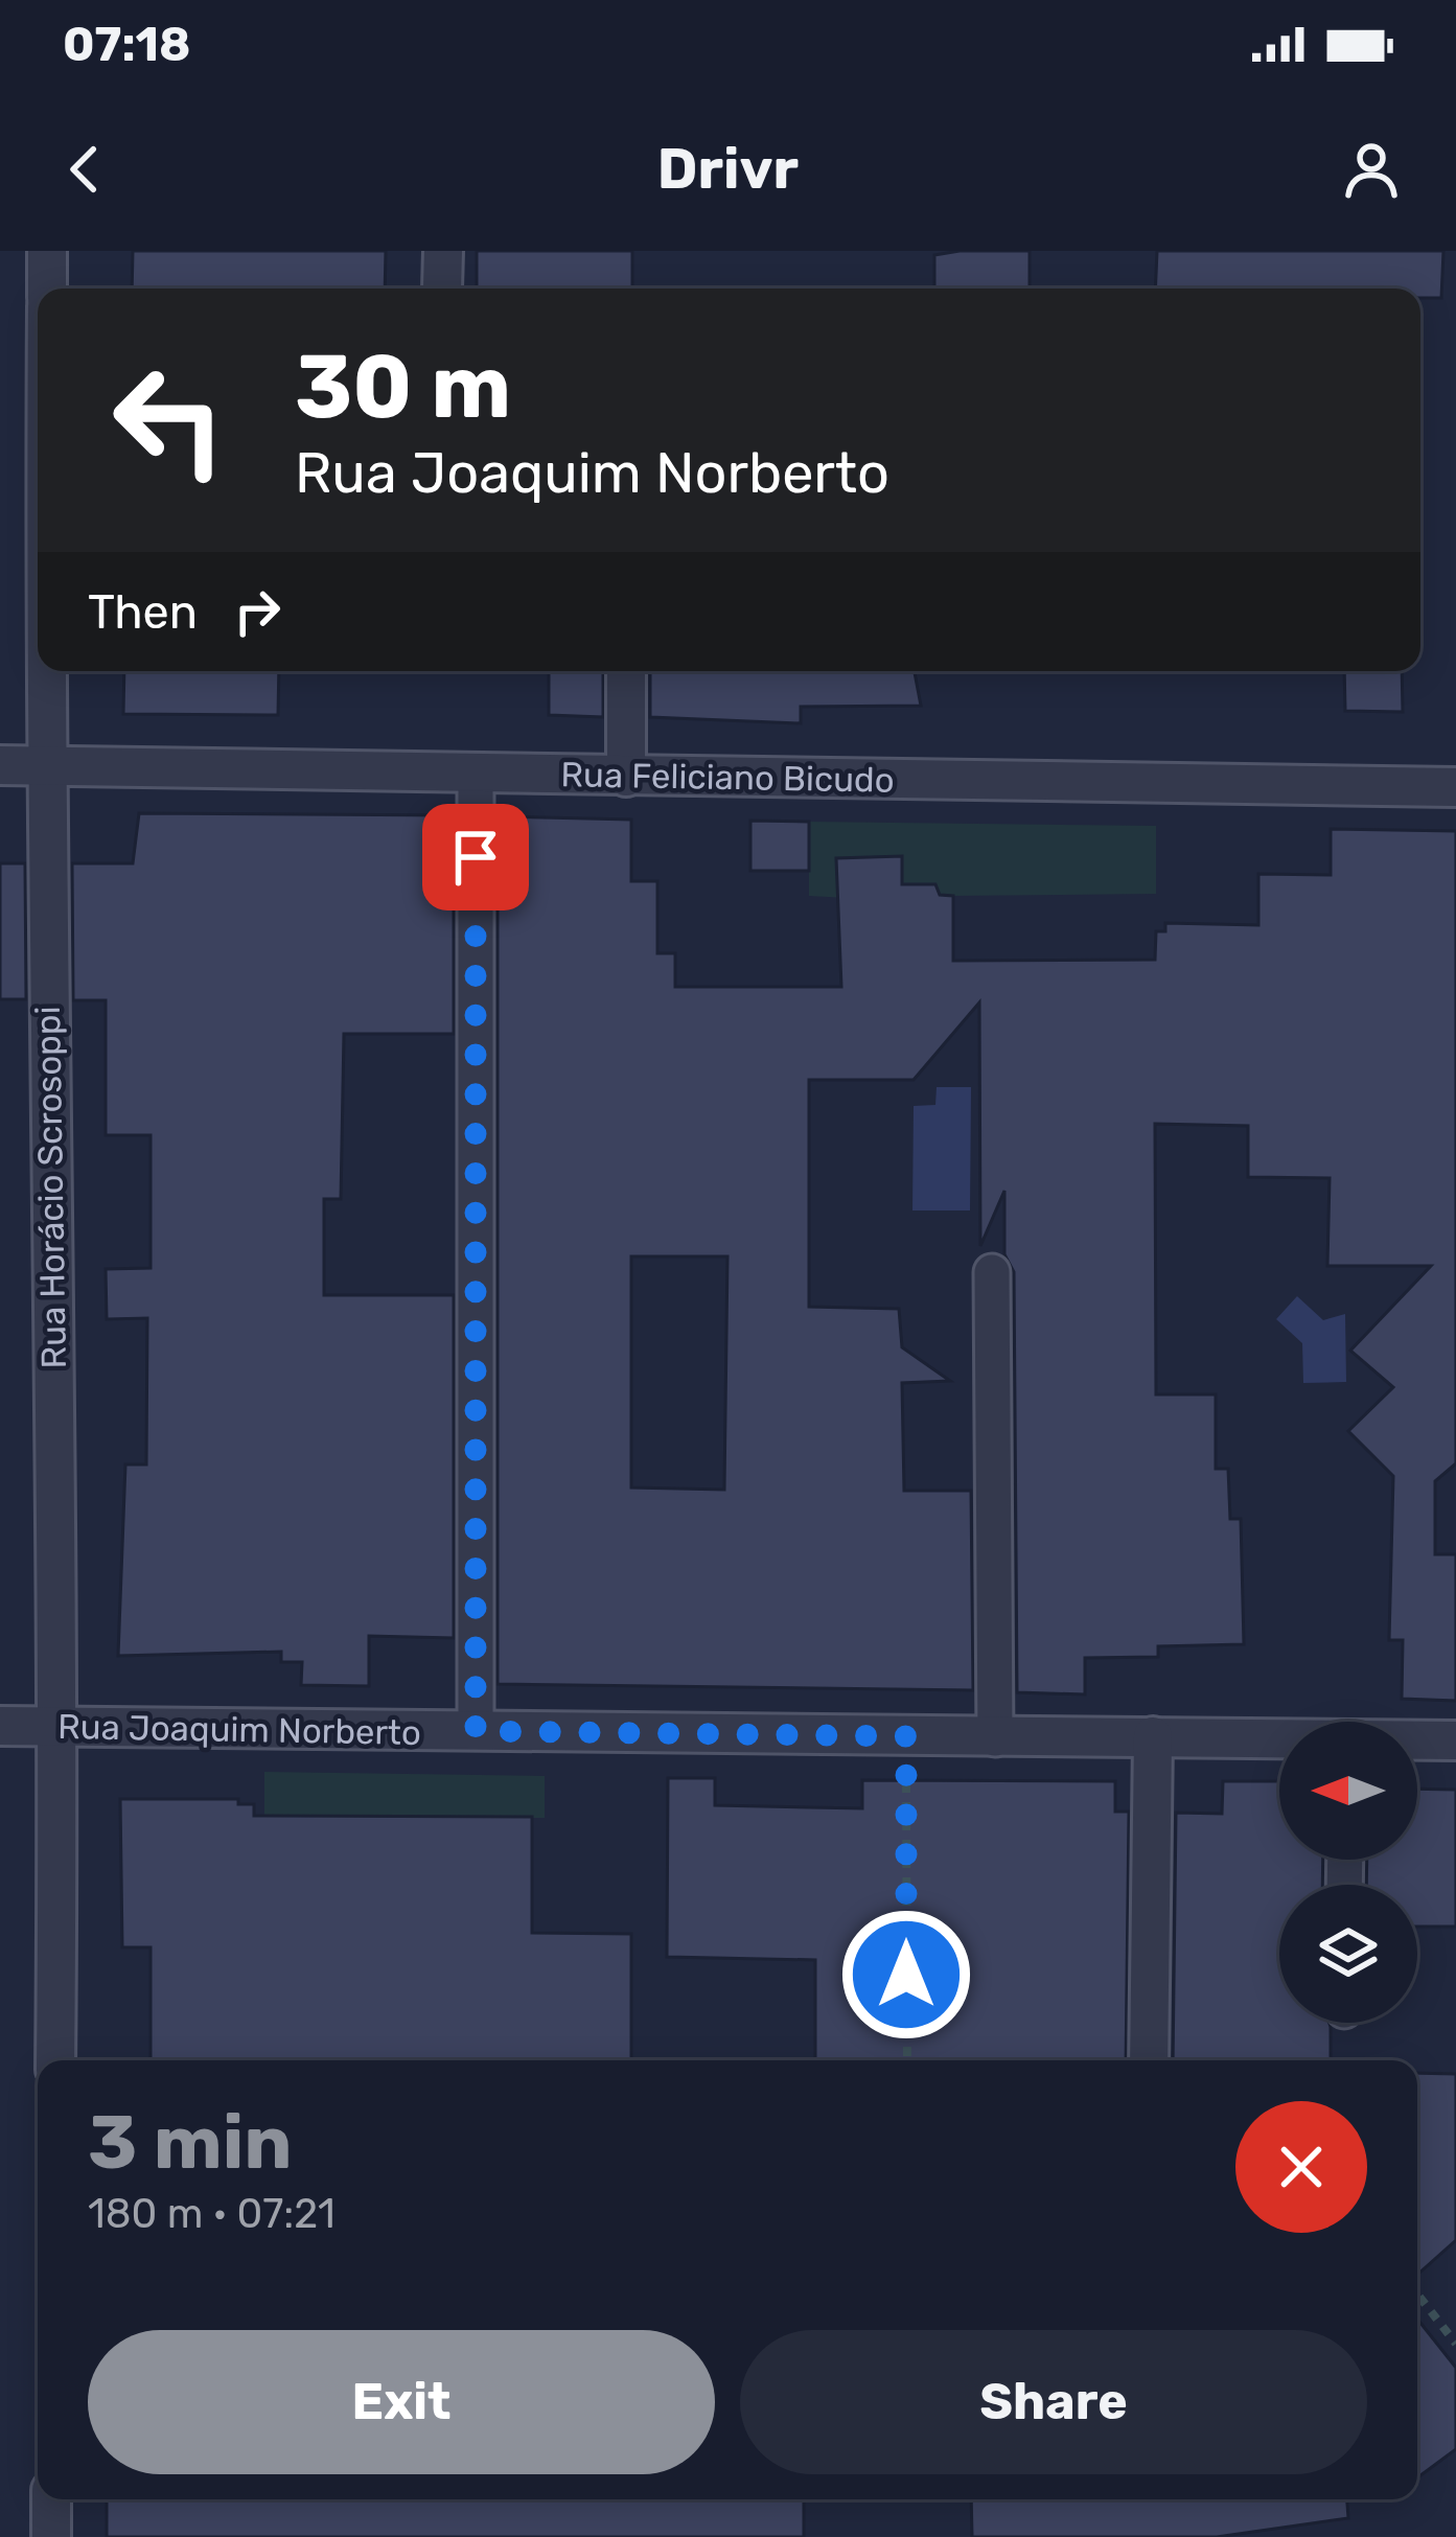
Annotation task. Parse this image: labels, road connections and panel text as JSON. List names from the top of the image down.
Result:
{
  "streets": {
    "street": ["Rua Feliciano Bicudo", "Rua Horácio Scrosoppi", "Rua Joaquim Norberto"]
  },
  "crossings": [
    ["Rua Feliciano Bicudo", "Rua Horácio Scrosoppi"],
    ["Rua Horácio Scrosoppi", "Rua Joaquim Norberto"]
  ],
  "north": "left",
  "page": {
    "status": "07:18",
    "header": "Drivr",
    "turn": ["30 m", "Rua Joaquim Norberto"],
    "then": "Then",
    "heading": ["3 min", "180 m · 07:21"],
    "buttons": ["Exit", "Share"]
  }
}
